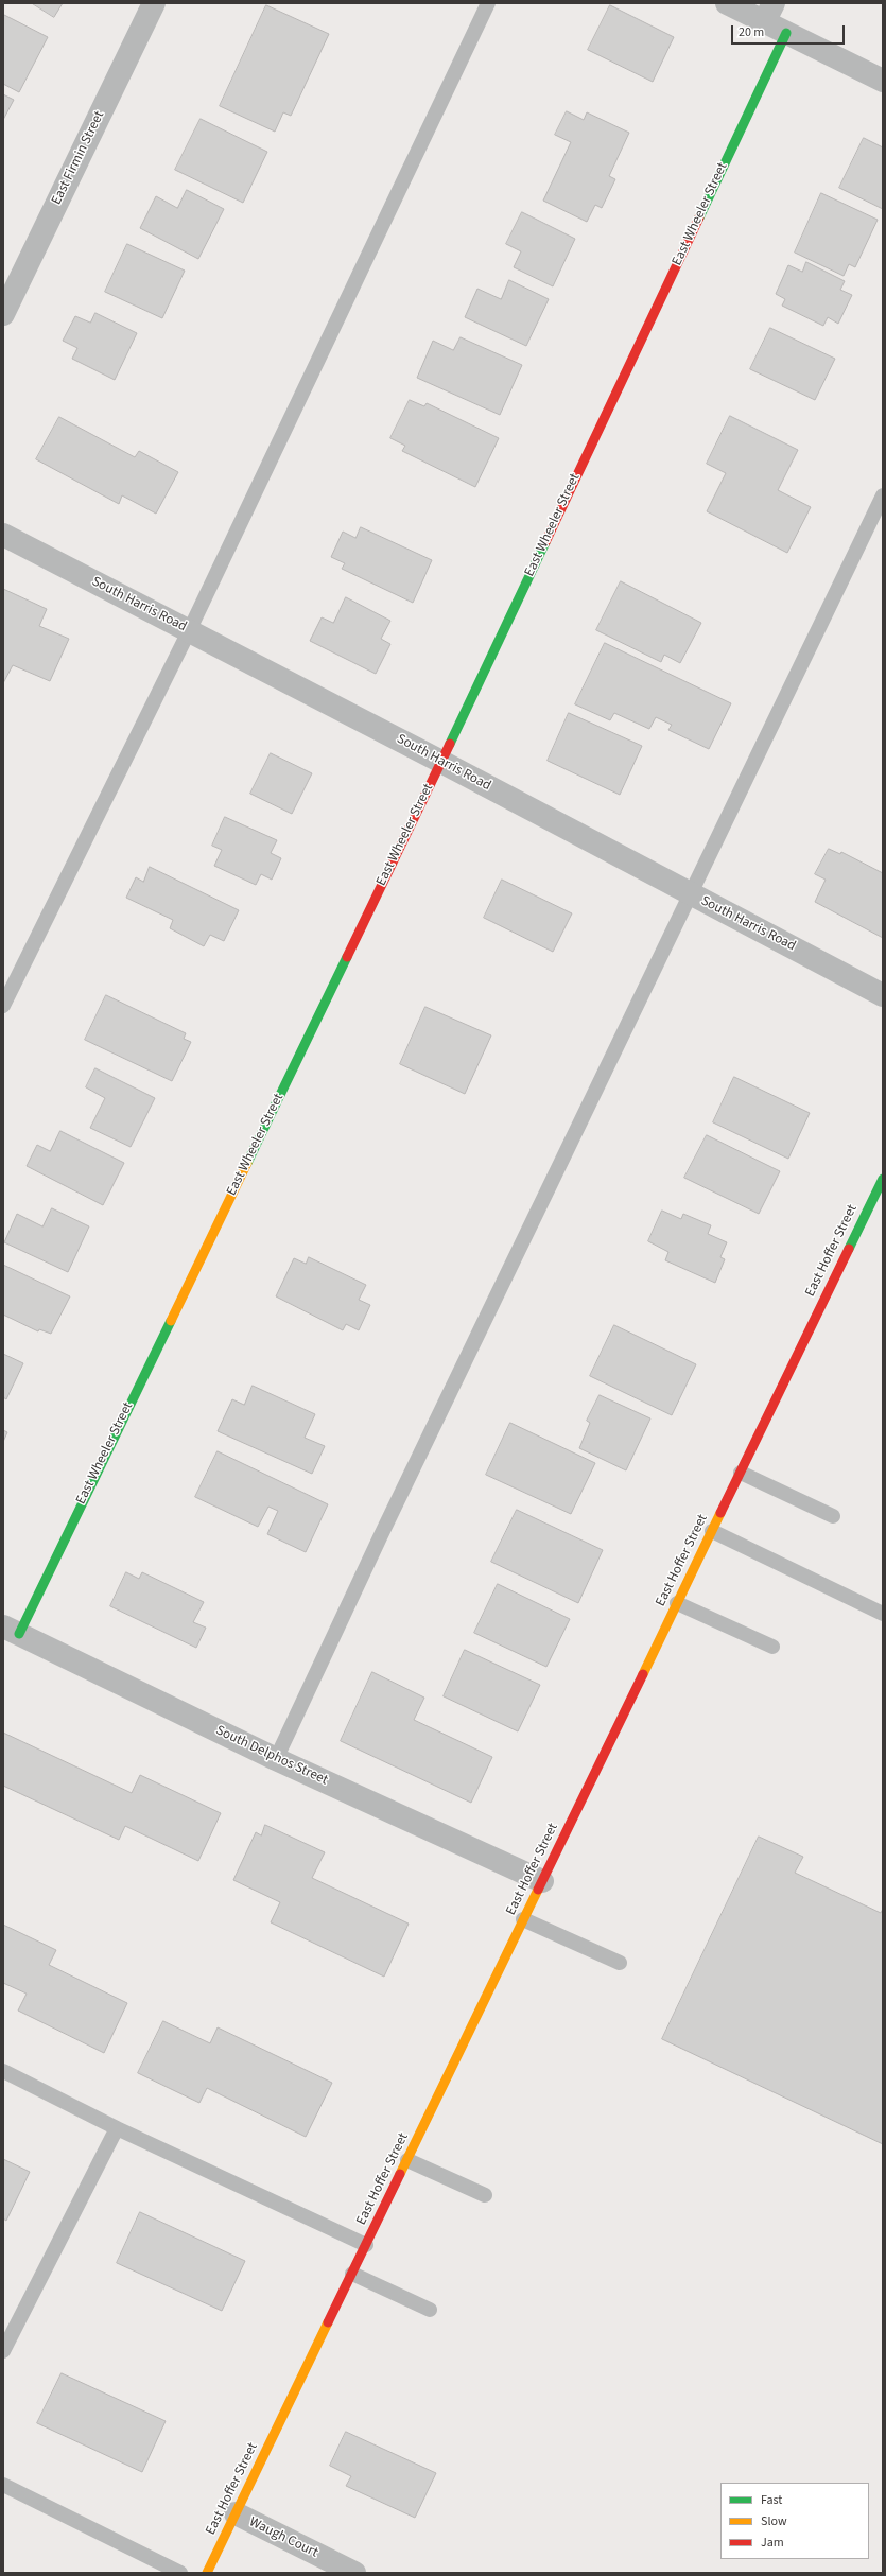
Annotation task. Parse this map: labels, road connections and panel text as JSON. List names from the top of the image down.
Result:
{
  "streets": {
    "street": [
      "East Firmin Street",
      "East Wheeler Street",
      "South Harris Road",
      "East Hoffer Street",
      "South Delphos Street",
      "Waugh Court"
    ]
  },
  "crossings": [
    ["East Wheeler Street", "South Harris Road"],
    ["East Wheeler Street", "South Delphos Street"],
    ["East Hoffer Street", "South Delphos Street"],
    ["East Hoffer Street", "Waugh Court"]
  ],
  "legend": ["Fast", "Slow", "Jam"],
  "scale_bar": "20 m"
}
